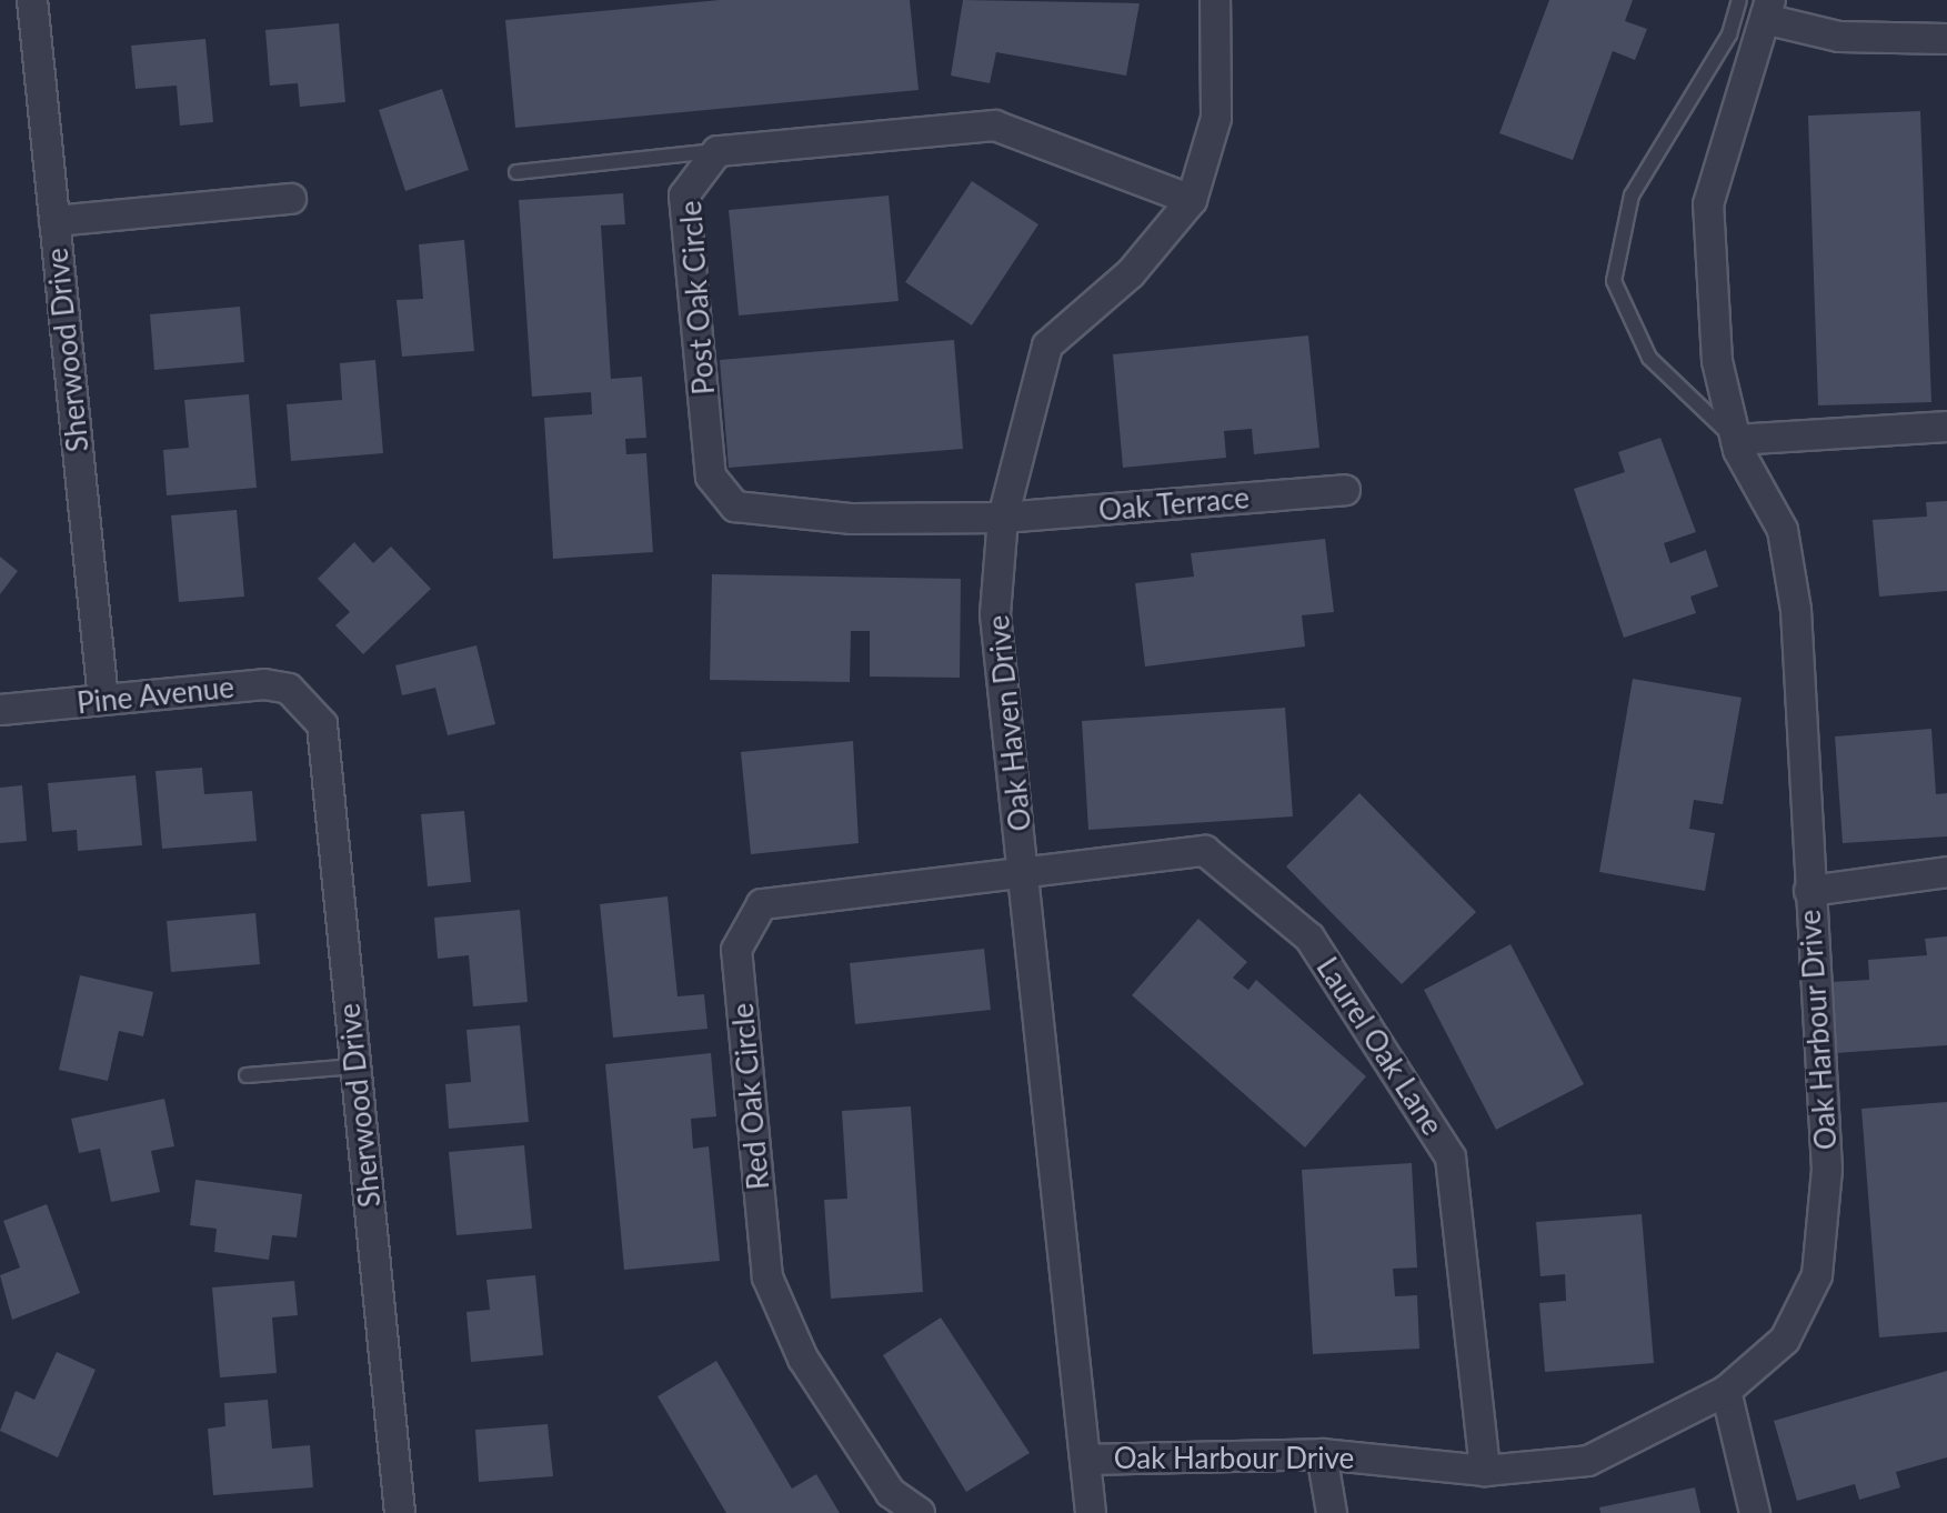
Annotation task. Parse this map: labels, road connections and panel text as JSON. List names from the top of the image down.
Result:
{
  "streets": {
    "street": [
      "Post Oak Circle",
      "Sherwood Drive",
      "Oak Terrace",
      "Pine Avenue",
      "Oak Haven Drive",
      "Oak Harbour Drive",
      "Laurel Oak Lane",
      "Red Oak Circle"
    ]
  },
  "crossings": [
    ["Post Oak Circle", "Oak Terrace"],
    ["Post Oak Circle", "Oak Haven Drive"],
    ["Sherwood Drive", "Pine Avenue"],
    ["Oak Terrace", "Oak Haven Drive"],
    ["Oak Haven Drive", "Oak Harbour Drive"],
    ["Oak Haven Drive", "Laurel Oak Lane"],
    ["Oak Haven Drive", "Red Oak Circle"],
    ["Oak Harbour Drive", "Laurel Oak Lane"],
    ["Laurel Oak Lane", "Red Oak Circle"]
  ]
}
